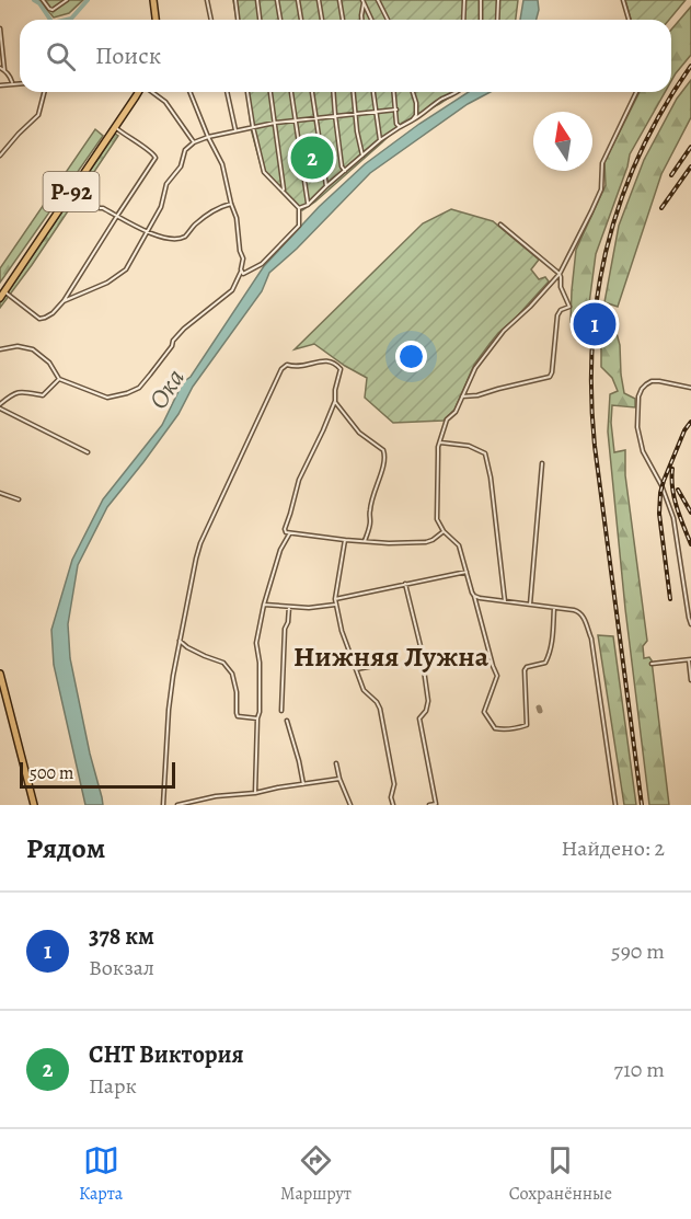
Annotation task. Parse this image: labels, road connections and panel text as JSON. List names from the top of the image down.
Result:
{
  "streets": {
    "main road": ["Р-92"]
  },
  "districts": ["Нижняя Лужна"],
  "water": ["Ока"],
  "scale_bar": "500 m",
  "north": "top",
  "page": {
    "search": "Поиск",
    "pins": ["2", "1"],
    "scale": "500 m",
    "heading": ["Рядом", "Найдено: 2"],
    "list": [
      {
        "mark": "1",
        "name": "378 км",
        "note": "Вокзал",
        "value": "590 m"
      },
      {
        "mark": "2",
        "name": "СНТ Виктория",
        "note": "Парк",
        "value": "710 m"
      }
    ],
    "nav": ["Карта", "Маршрут", "Сохранённые"]
  }
}
